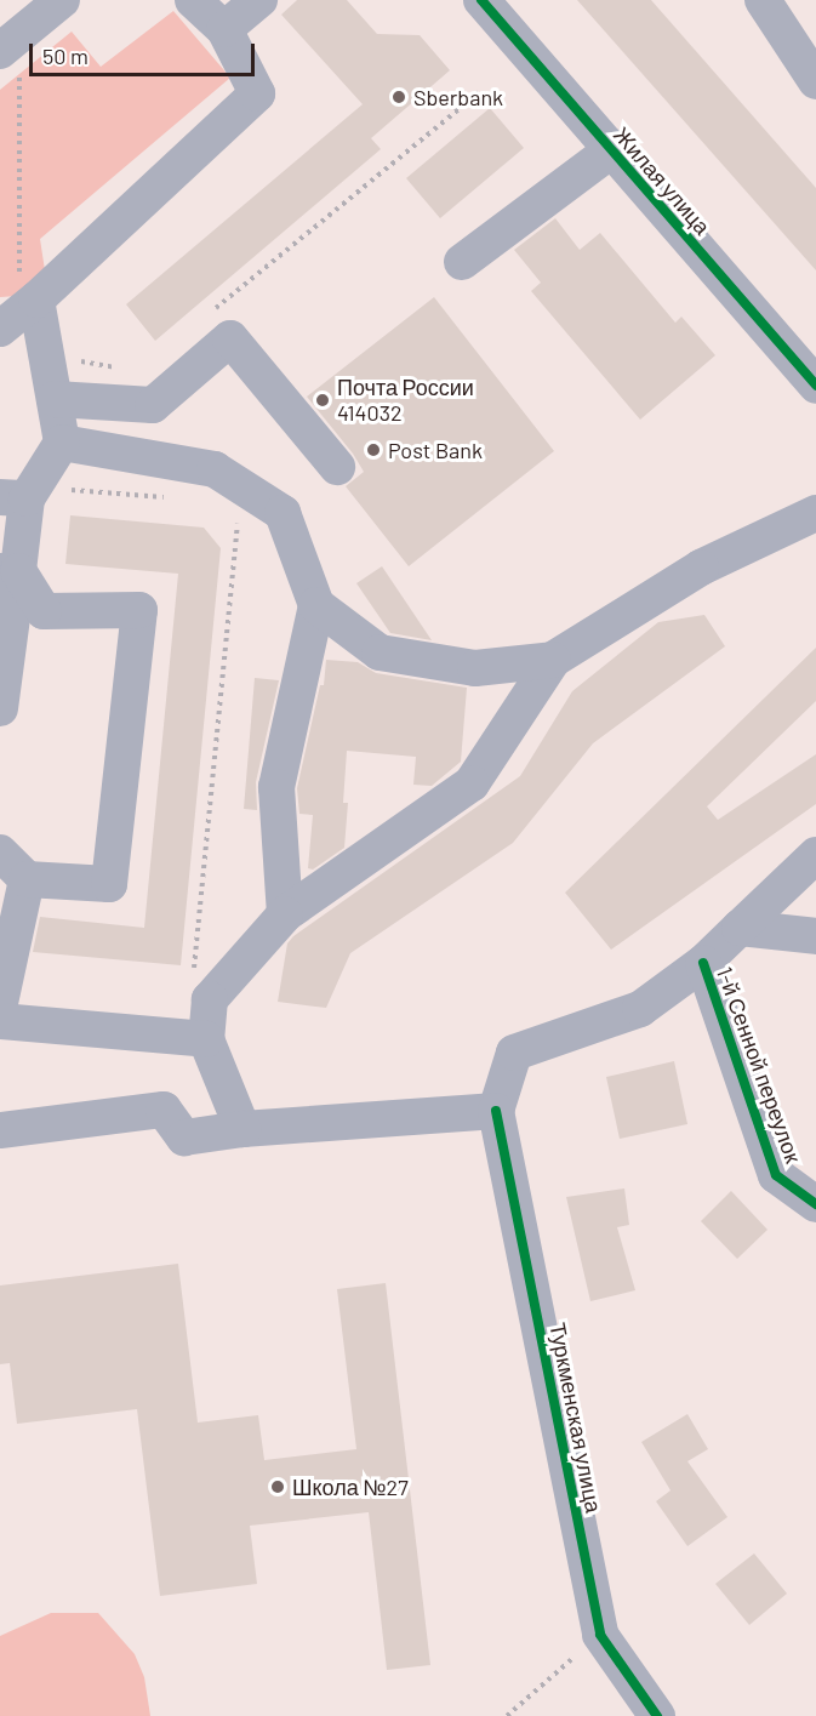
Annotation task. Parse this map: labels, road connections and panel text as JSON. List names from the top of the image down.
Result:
{
  "streets": {
    "street": ["Жилая улица", "1-й Сенной переулок", "Туркменская улица"]
  },
  "places": [
    "Sberbank",
    "Почта России 414032",
    "Post Bank",
    "Школа №27"
  ],
  "scale_bar": "50 m"
}
